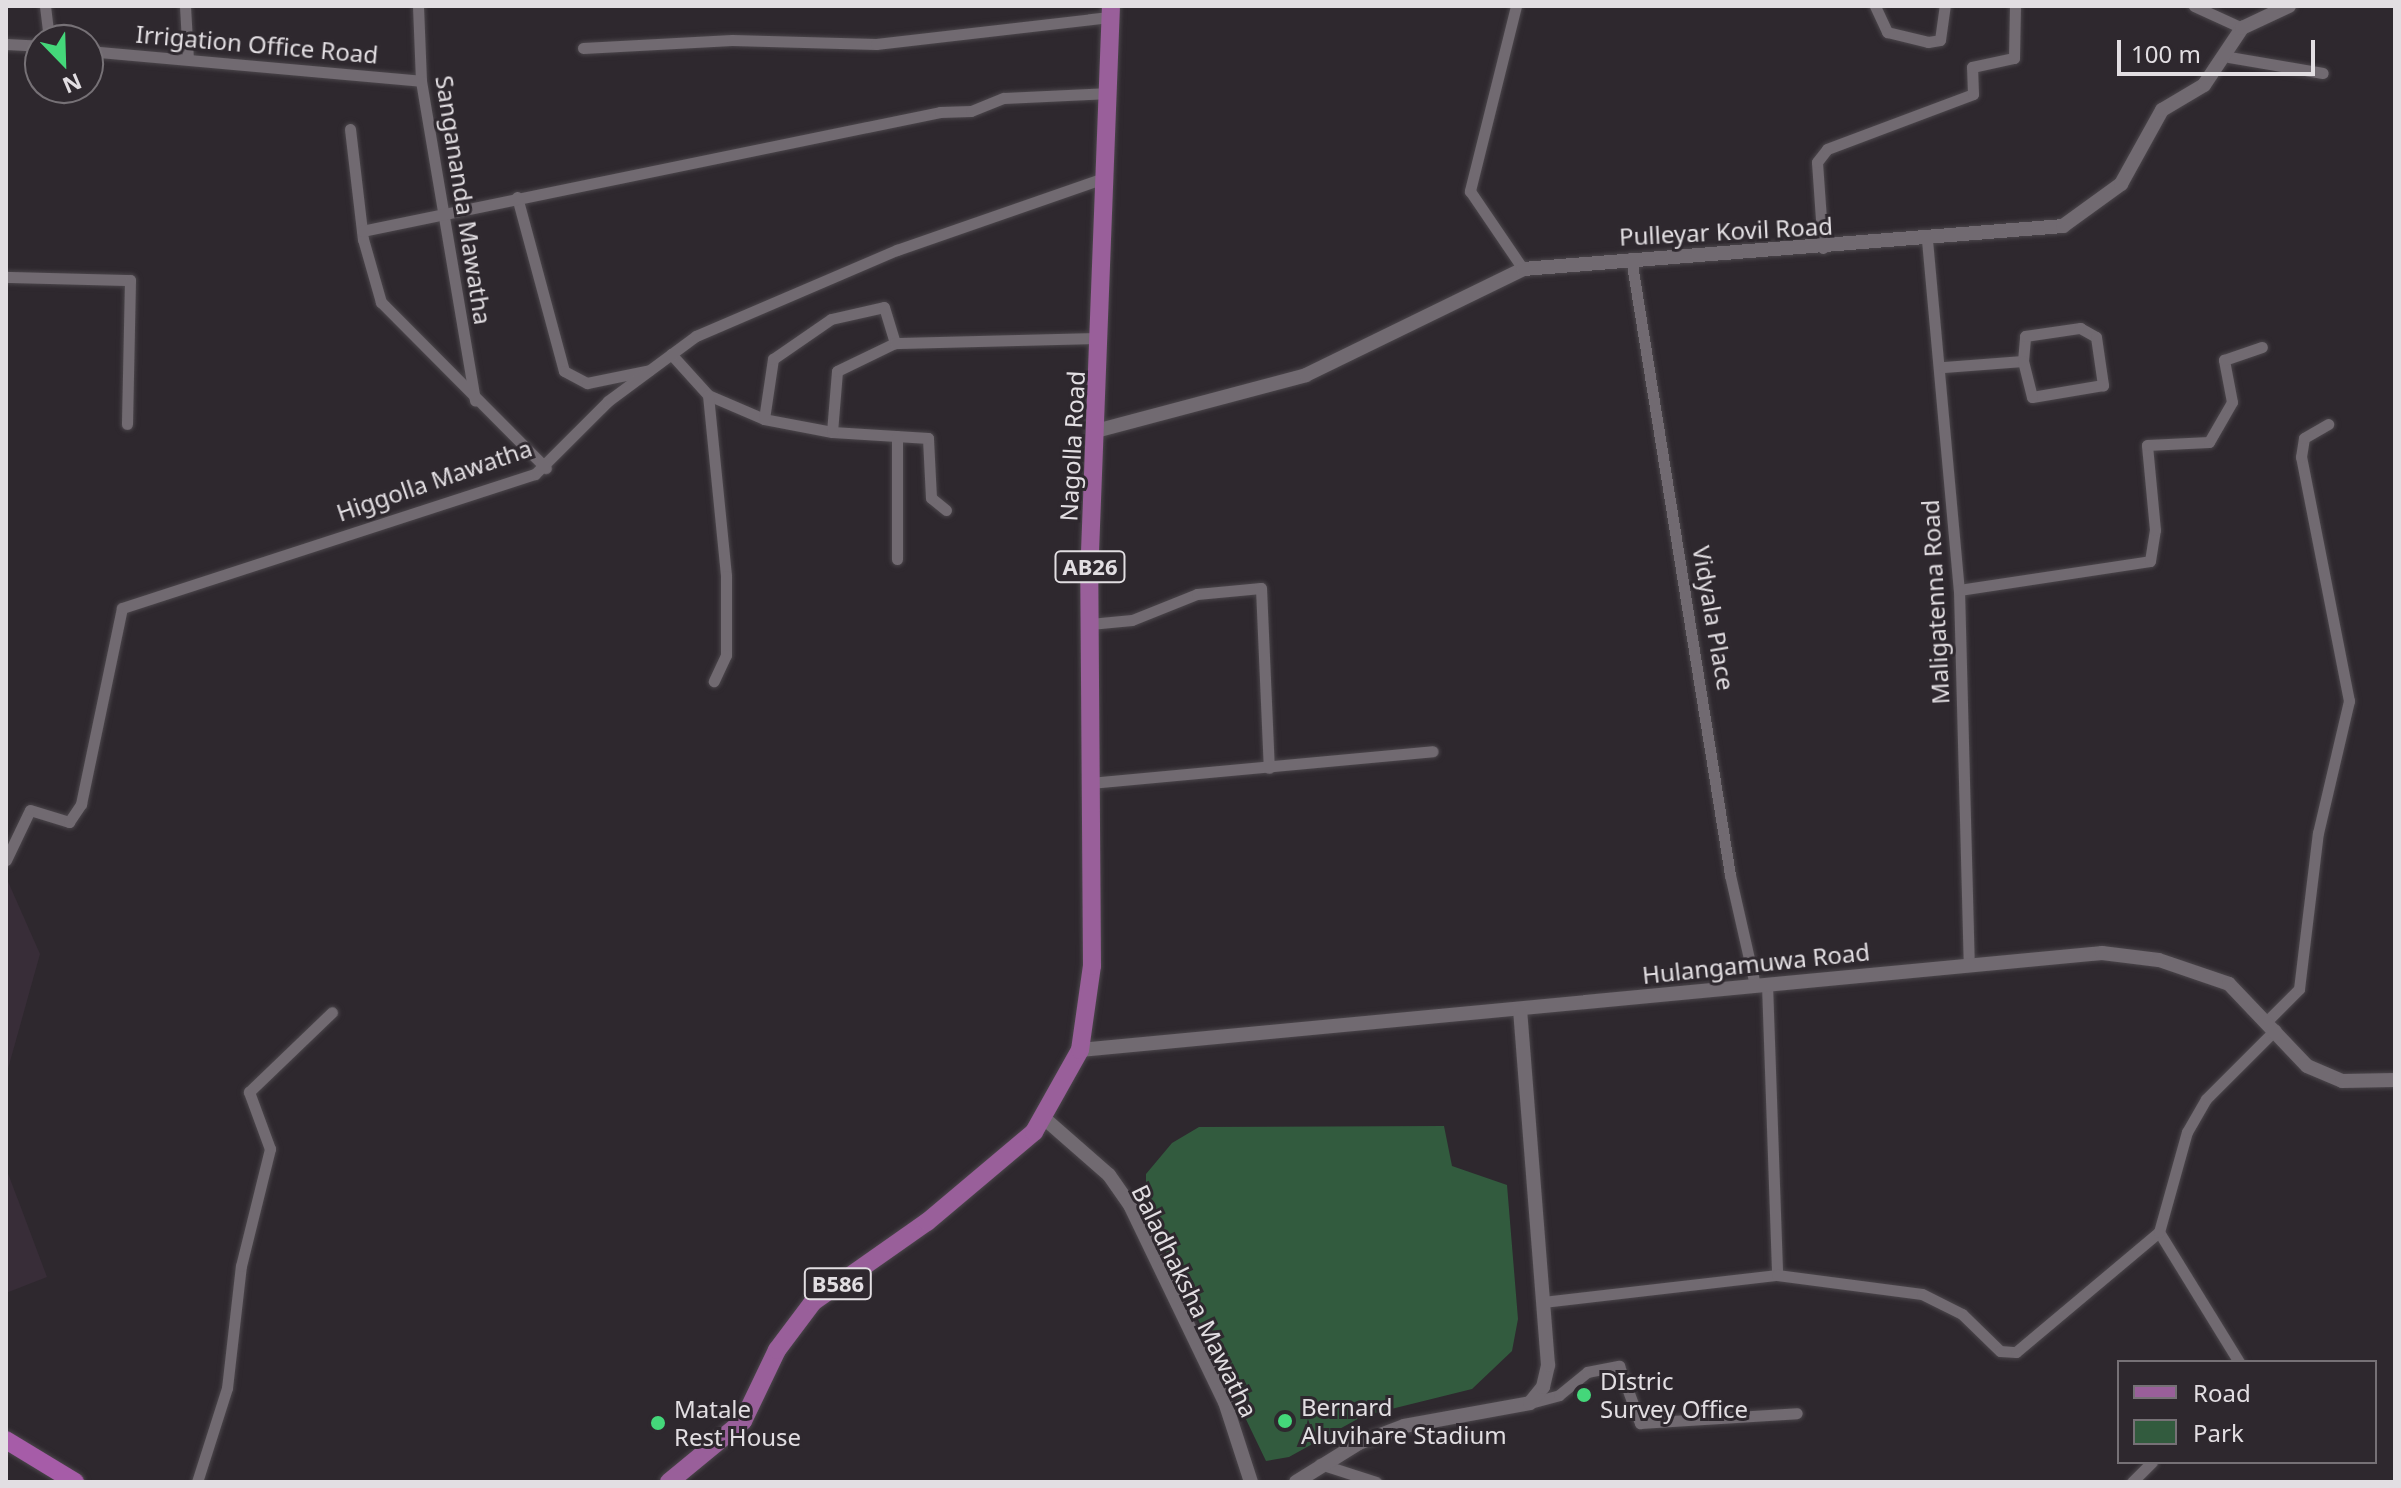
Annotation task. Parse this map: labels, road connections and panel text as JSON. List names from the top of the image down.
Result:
{
  "streets": {
    "main road": ["Nagolla Road", "AB26", "B586"],
    "street": [
      "Irrigation Office Road",
      "Sangananda Mawatha",
      "Pulleyar Kovil Road",
      "Higgolla Mawatha",
      "Maligatenna Road",
      "Vidyala Place",
      "Hulangamuwa Road",
      "Baladhaksha Mawatha"
    ]
  },
  "crossings": [
    ["Irrigation Office Road", "Sangananda Mawatha"],
    ["Pulleyar Kovil Road", "Nagolla Road"],
    ["Pulleyar Kovil Road", "Maligatenna Road"],
    ["Pulleyar Kovil Road", "Vidyala Place"],
    ["Nagolla Road", "Higgolla Mawatha"],
    ["Nagolla Road", "Hulangamuwa Road"],
    ["Nagolla Road", "B586"],
    ["Nagolla Road", "Baladhaksha Mawatha"],
    ["Maligatenna Road", "Hulangamuwa Road"],
    ["Vidyala Place", "Hulangamuwa Road"],
    ["B586", "Baladhaksha Mawatha"]
  ],
  "places": ["DIstric Survey Office", "Bernard Aluvihare Stadium", "Matale Rest House"],
  "legend": ["Road", "Park"],
  "scale_bar": "100 m",
  "north": "bottom right"
}
